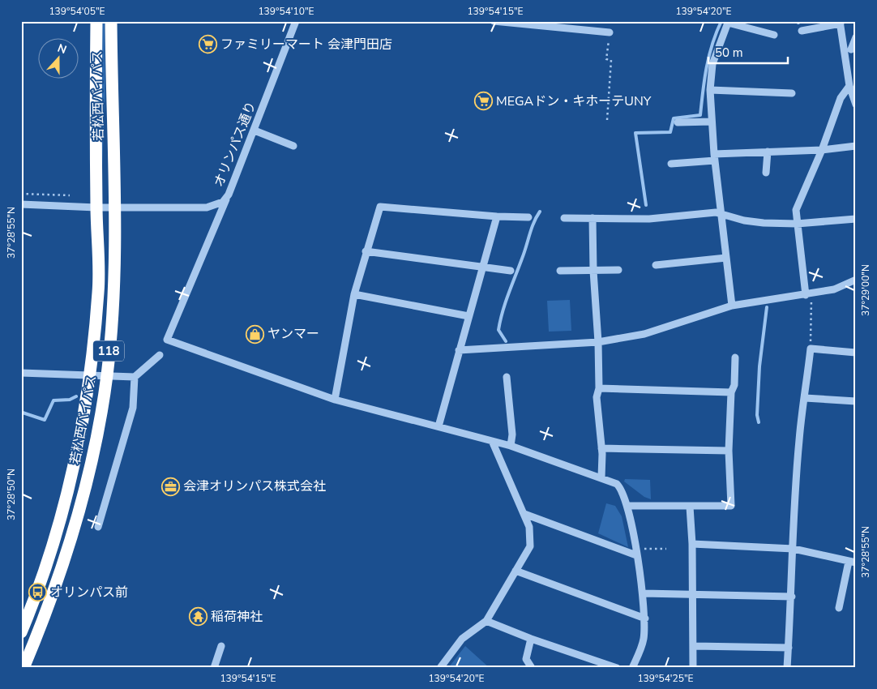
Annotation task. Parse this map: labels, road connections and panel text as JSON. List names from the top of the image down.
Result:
{
  "streets": {
    "highway": ["若松西バイパス", "118"],
    "street": ["オリンパス通り"]
  },
  "crossings": [
    ["若松西バイパス", "オリンパス通り"]
  ],
  "places": {
    "supermarket": ["ファミリーマート 会津門田店", "MEGAドン・キホーテUNY"],
    "shop": ["ヤンマー"],
    "office": ["会津オリンパス株式会社"],
    "bus stop": ["オリンパス前"],
    "temple": ["稲荷神社"]
  },
  "scale_bar": "50 m",
  "north": "top",
  "coordinates": [
    "139°54'05\"E",
    "139°54'10\"E",
    "139°54'15\"E",
    "139°54'20\"E",
    "37°28'55\"N",
    "37°29'00\"N",
    "37°28'50\"N",
    "139°54'25\"E"
  ]
}
